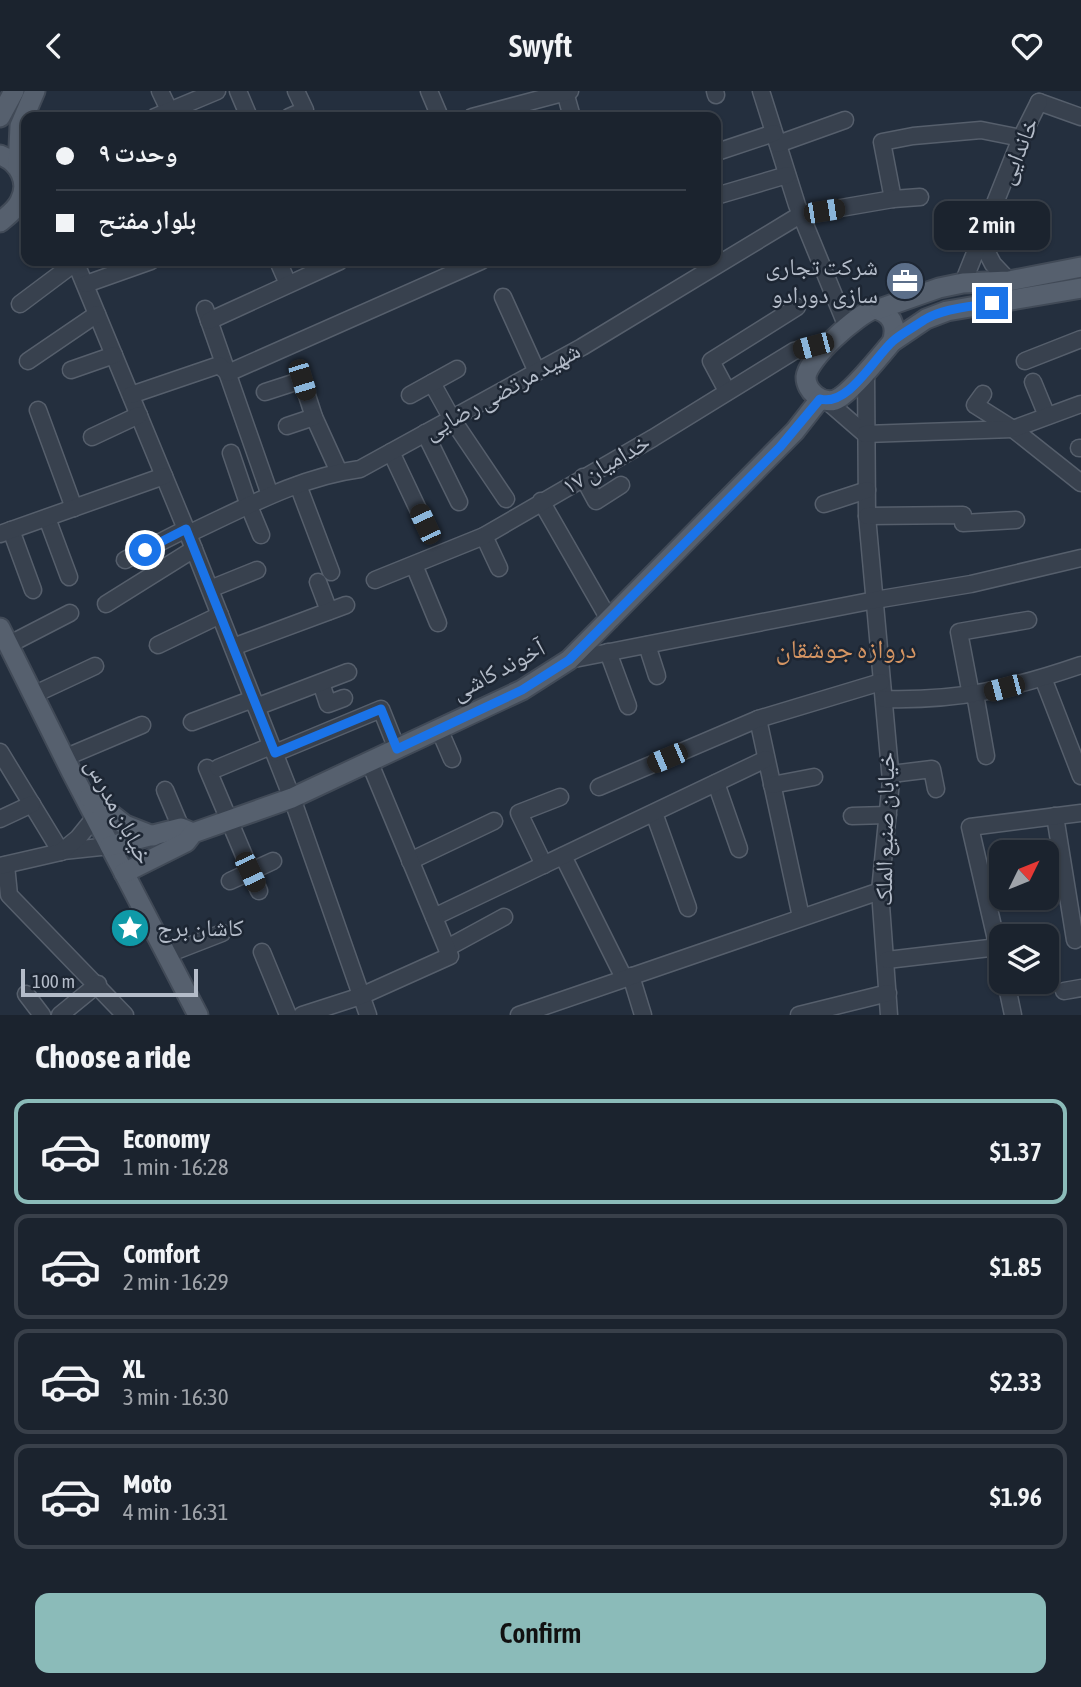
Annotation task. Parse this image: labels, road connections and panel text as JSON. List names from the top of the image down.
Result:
{
  "streets": {
    "main road": ["آخوند کاشی", "خیابان مدرس"],
    "street": [
      "خاندایی",
      "شهید مرتضی رضایی",
      "خدامیان ۱۷",
      "خیابان صنیع الملک"
    ]
  },
  "crossings": [
    ["آخوند کاشی", "خیابان مدرس"],
    ["آخوند کاشی", "خیابان صنیع الملک"]
  ],
  "districts": ["دروازه جوشقان"],
  "places": {
    "office": ["شرکت تجاری سازی دورادو"],
    "place": ["کاشان برج"]
  },
  "scale_bar": "100 m",
  "north": "top right",
  "page": {
    "header": "Swyft",
    "banner": ["وحدت ۹", "بلوار مفتح"],
    "bubble": "2 min",
    "scale": "100 m",
    "heading": "Choose a ride",
    "list": [
      {
        "name": "Economy",
        "note": "1 min · 16:28",
        "value": "$1.37"
      },
      {
        "name": "Comfort",
        "note": "2 min · 16:29",
        "value": "$1.85"
      },
      {
        "name": "XL",
        "note": "3 min · 16:30",
        "value": "$2.33"
      },
      {
        "name": "Moto",
        "note": "4 min · 16:31",
        "value": "$1.96"
      }
    ],
    "buttons": "Confirm"
  }
}
